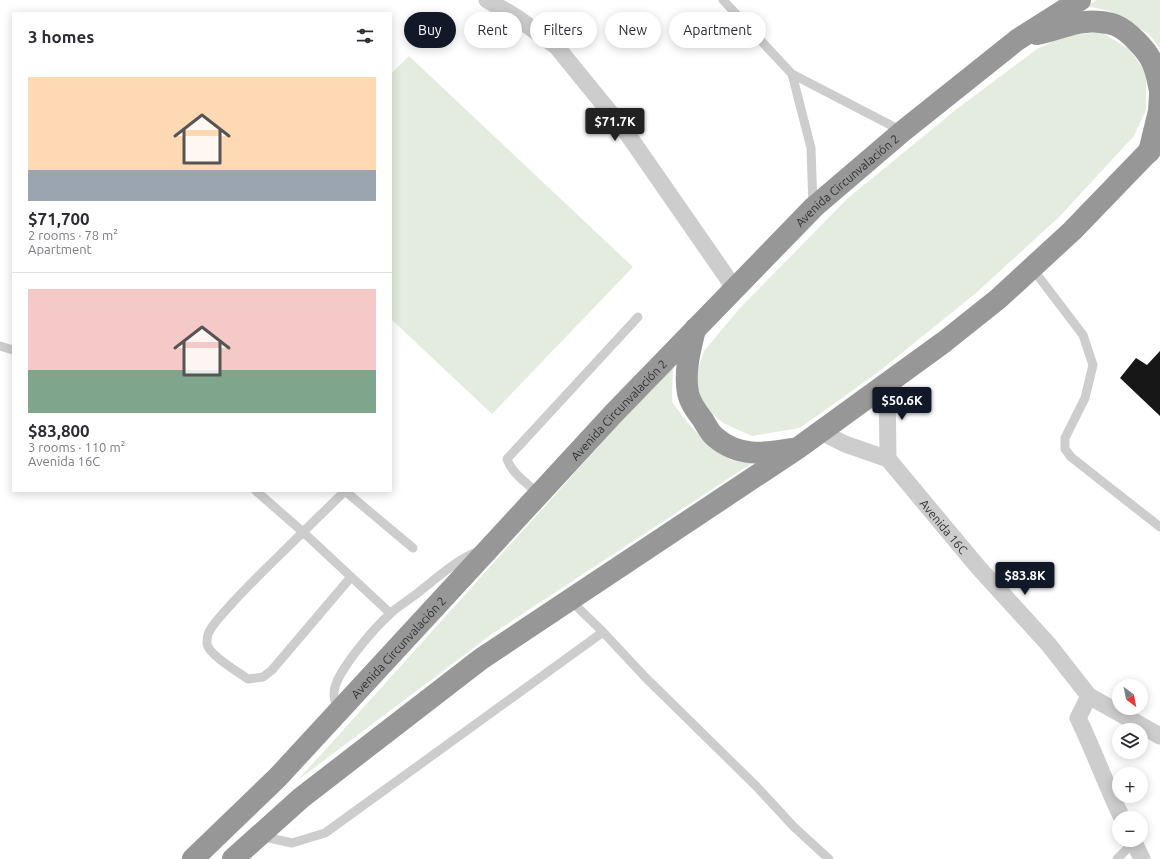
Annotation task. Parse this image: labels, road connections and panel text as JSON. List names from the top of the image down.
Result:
{
  "streets": {
    "highway": ["Avenida Circunvalación 2"],
    "street": ["Avenida 16C"]
  },
  "north": "bottom right",
  "page": {
    "chip": [
      "Buy",
      "Rent",
      "Filters",
      "New",
      "Apartment"
    ],
    "heading": "3 homes",
    "list": [
      {
        "name": "$71,700",
        "note": "2 rooms · 78 m² · Apartment"
      },
      {
        "name": "$83,800",
        "note": "3 rooms · 110 m² · Avenida 16C"
      }
    ],
    "price": ["$71.7K", "$50.6K", "$83.8K"],
    "map_buttons": ["+", "−"]
  }
}
